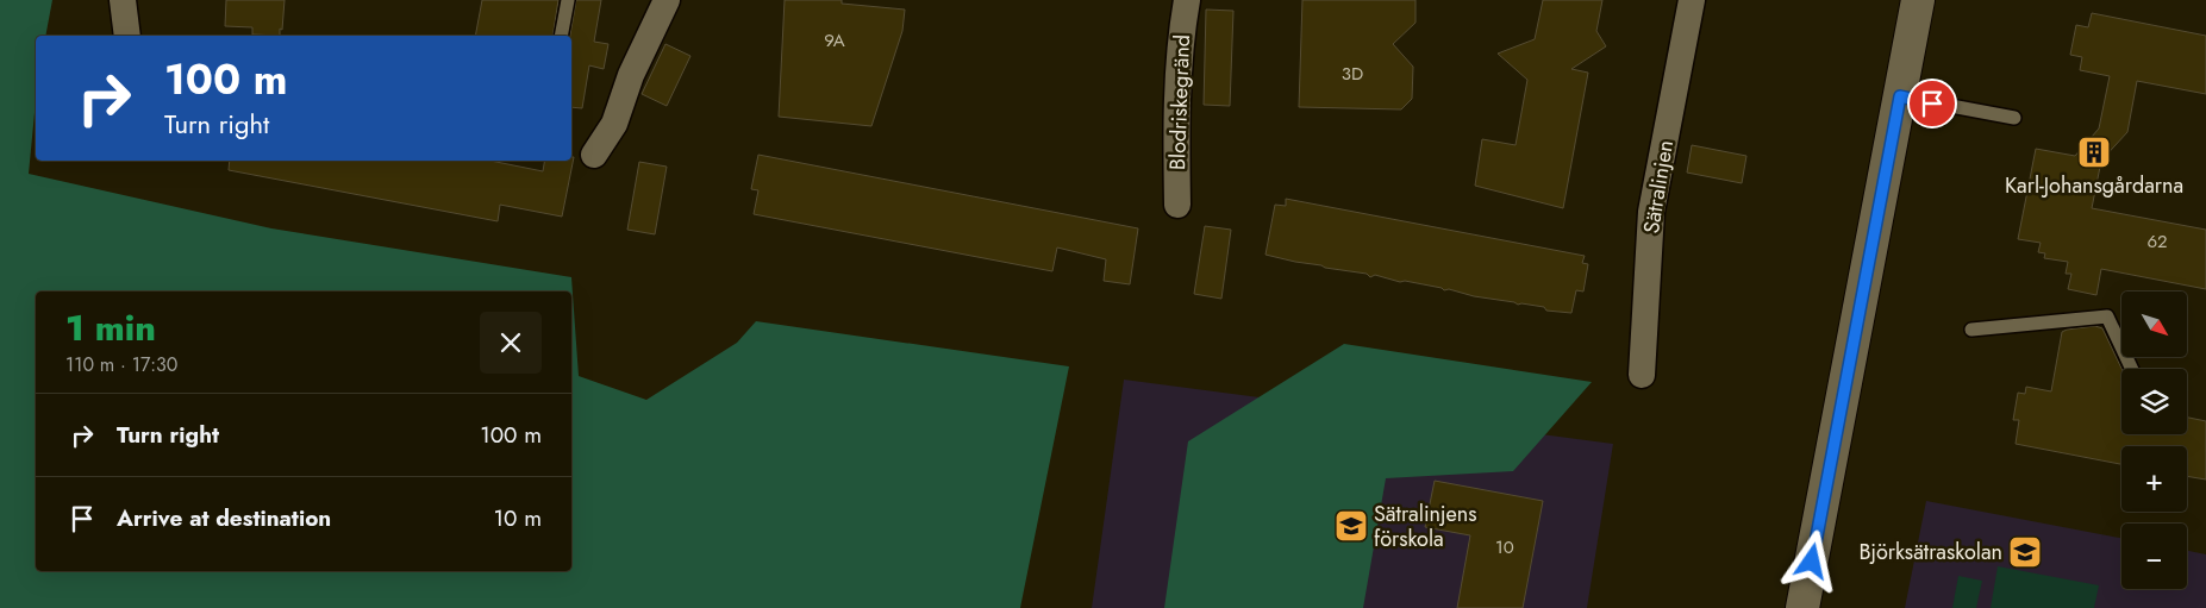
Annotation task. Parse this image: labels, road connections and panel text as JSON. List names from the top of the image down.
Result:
{
  "streets": {
    "street": ["Blodriskegränd", "Sätralinjen"]
  },
  "places": {
    "building": ["Karl-Johansgårdarna"],
    "school or university": ["Sätralinjens förskola", "Björksätraskolan"]
  },
  "house_numbers": [
    "9A",
    "3D",
    "62",
    "10"
  ],
  "north": "bottom right",
  "page": {
    "turn": ["100 m", "Turn right"],
    "map_buttons": ["+", "−"],
    "heading": ["1 min", "110 m · 17:30"],
    "list": [
      {
        "name": "Turn right",
        "value": "100 m"
      },
      {
        "name": "Arrive at destination",
        "value": "10 m"
      }
    ]
  }
}
